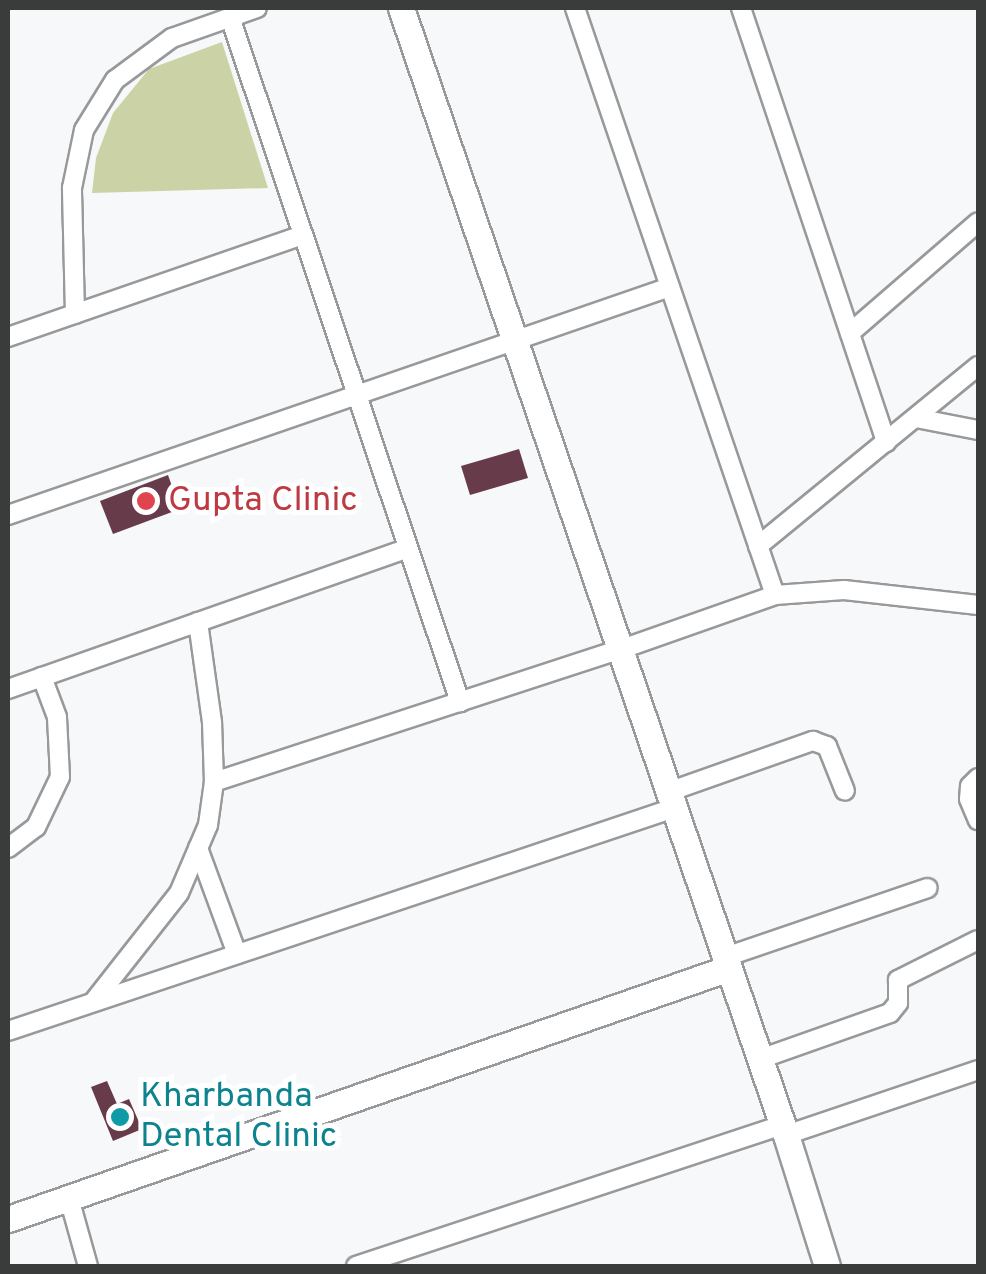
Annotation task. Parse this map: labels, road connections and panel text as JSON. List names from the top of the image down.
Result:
{
  "places": ["Gupta Clinic", "Kharbanda Dental Clinic"]
}
